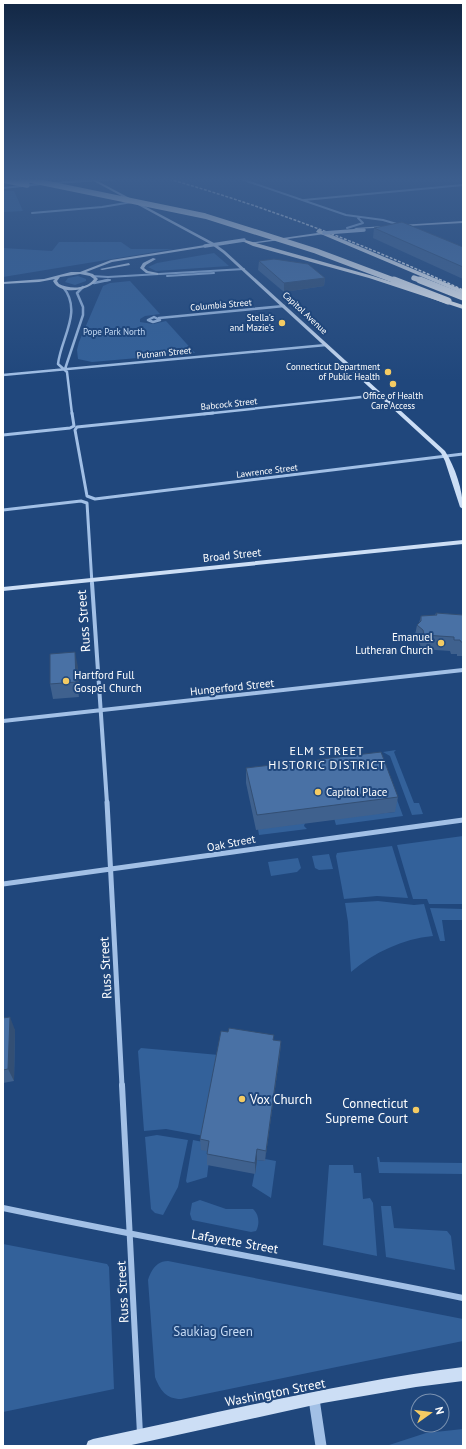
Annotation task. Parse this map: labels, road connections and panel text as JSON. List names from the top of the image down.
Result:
{
  "streets": {
    "main road": ["Capitol Avenue", "Broad Street", "Washington Street"],
    "street": [
      "Columbia Street",
      "Putnam Street",
      "Babcock Street",
      "Lawrence Street",
      "Russ Street",
      "Hungerford Street",
      "Oak Street",
      "Lafayette Street"
    ]
  },
  "crossings": [
    ["Columbia Street", "Capitol Avenue"],
    ["Capitol Avenue", "Putnam Street"],
    ["Capitol Avenue", "Babcock Street"],
    ["Capitol Avenue", "Lawrence Street"],
    ["Babcock Street", "Lawrence Street"],
    ["Broad Street", "Russ Street"],
    ["Russ Street", "Hungerford Street"],
    ["Russ Street", "Oak Street"],
    ["Russ Street", "Lafayette Street"],
    ["Russ Street", "Washington Street"]
  ],
  "districts": ["ELM STREET HISTORIC DISTRICT"],
  "parks": ["Pope Park North", "Saukiag Green"],
  "places": [
    "Stella's and Mazie's",
    "Connecticut Department of Public Health",
    "Office of Health Care Access",
    "Emanuel Lutheran Church",
    "Hartford Full Gospel Church",
    "Capitol Place",
    "Vox Church",
    "Connecticut Supreme Court"
  ],
  "north": "right"
}
